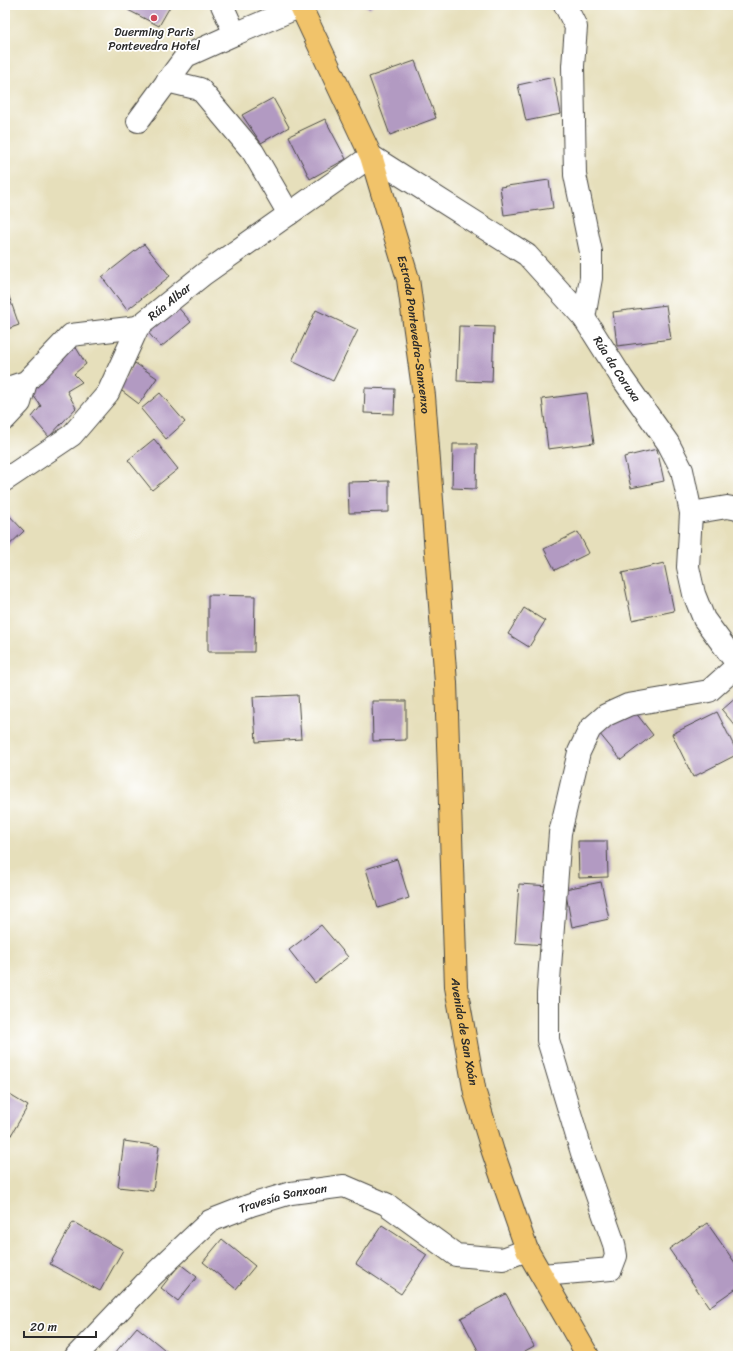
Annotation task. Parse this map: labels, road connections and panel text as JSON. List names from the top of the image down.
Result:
{
  "streets": {
    "main road": ["Estrada Pontevedra-Sanxenxo", "Avenida de San Xoán"],
    "street": ["Rúa Albar", "Rúa da Coruxa", "Travesía Sanxoan"]
  },
  "crossings": [
    ["Rúa Albar", "Estrada Pontevedra-Sanxenxo"],
    ["Rúa Albar", "Rúa da Coruxa"],
    ["Estrada Pontevedra-Sanxenxo", "Rúa da Coruxa"],
    ["Estrada Pontevedra-Sanxenxo", "Avenida de San Xoán"],
    ["Avenida de San Xoán", "Travesía Sanxoan"]
  ],
  "places": ["Duerming Paris Pontevedra Hotel"],
  "scale_bar": "20 m"
}
